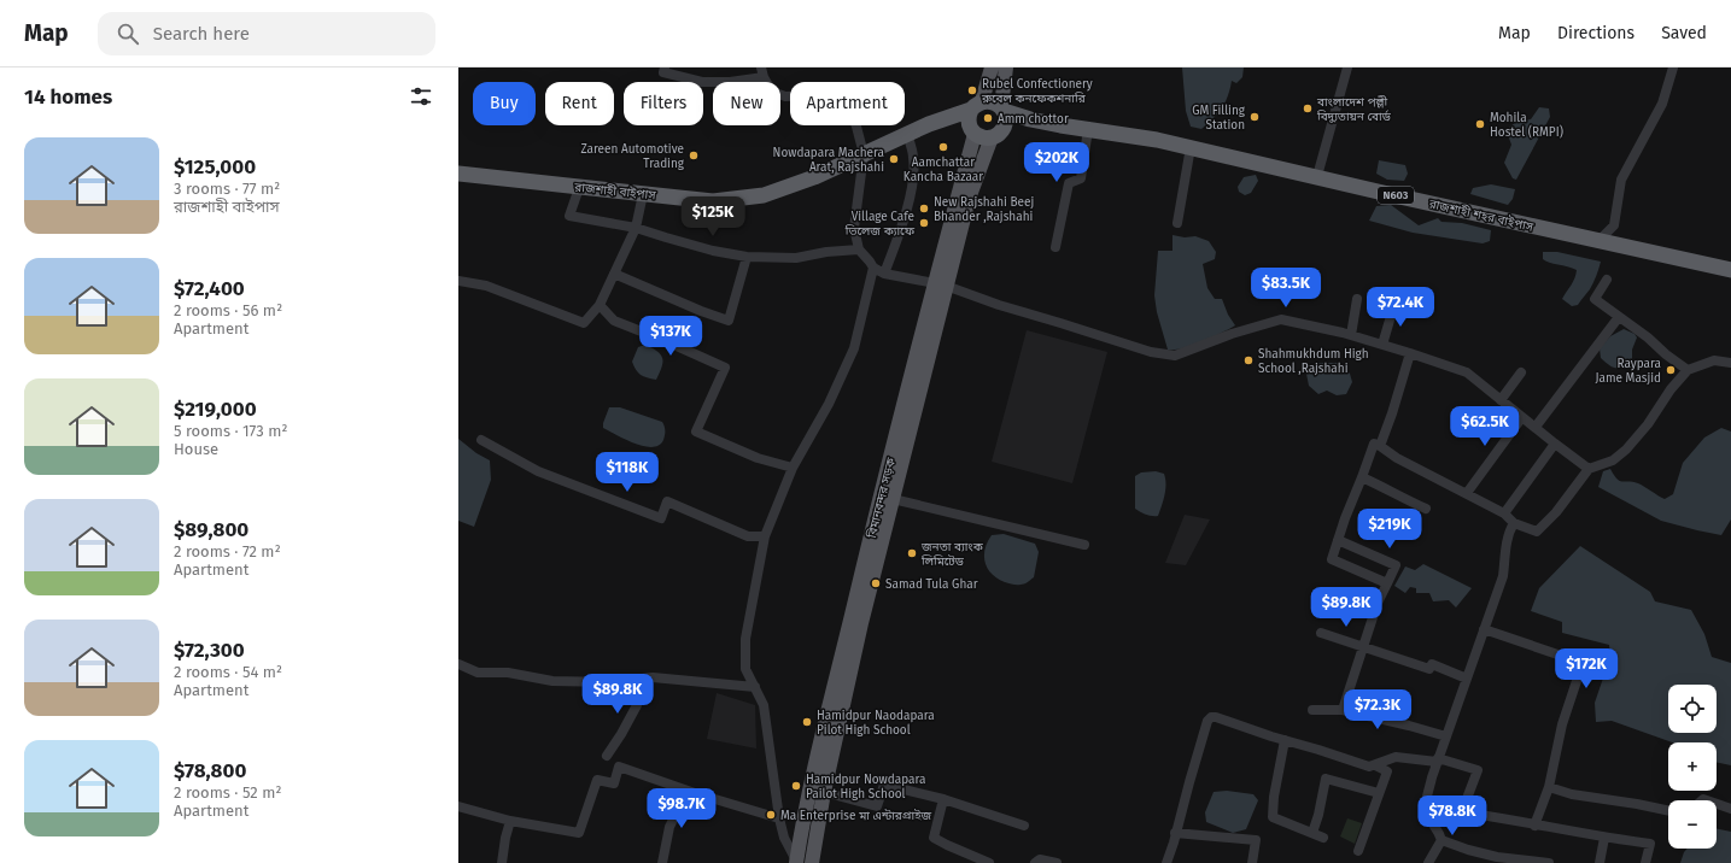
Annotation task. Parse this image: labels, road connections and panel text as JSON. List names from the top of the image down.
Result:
{
  "streets": {
    "highway": ["রাজশাহী বাইপাস", "N603", "রাজশাহী শহর বাইপাস"],
    "main road": ["বিমানবন্দর সড়ক"]
  },
  "crossings": [
    ["রাজশাহী বাইপাস", "N603"],
    ["N603", "রাজশাহী শহর বাইপাস"],
    ["N603", "বিমানবন্দর সড়ক"]
  ],
  "places": [
    "Rubel Confectionery রুবেল কনফেকশনারি",
    "বাংলাদেশ পল্লী বিদ্যুতায়ন বোর্ড",
    "GM Filling Station",
    "Amm chottor",
    "Mohila Hostel (RMPI)",
    "Aamchattar Kancha Bazaar",
    "Zareen Automotive Trading",
    "Nowdapara Machera Arat, Rajshahi",
    "New Rajshahi Beej Bhander ,Rajshahi",
    "Village Cafe ভিলেজ ক্যাফে",
    "Shahmukhdum High School ,Rajshahi",
    "Raypara Jame Masjid",
    "জনতা ব্যাংক লিমিটেড",
    "Samad Tula Ghar",
    "Hamidpur Naodapara Pilot High School",
    "Hamidpur Nowdapara Pailot High School",
    "Ma Enterprise মা এন্টারপ্রাইজ"
  ],
  "page": {
    "header": "Map",
    "search": "Search here",
    "nav": ["Map", "Directions", "Saved"],
    "heading": "14 homes",
    "chip": [
      "Buy",
      "Rent",
      "Filters",
      "New",
      "Apartment"
    ],
    "list": [
      {
        "name": "$125,000",
        "note": "3 rooms · 77 m² · রাজশাহী বাইপাস"
      },
      {
        "name": "$72,400",
        "note": "2 rooms · 56 m² · Apartment"
      },
      {
        "name": "$219,000",
        "note": "5 rooms · 173 m² · House"
      },
      {
        "name": "$89,800",
        "note": "2 rooms · 72 m² · Apartment"
      },
      {
        "name": "$72,300",
        "note": "2 rooms · 54 m² · Apartment"
      },
      {
        "name": "$78,800",
        "note": "2 rooms · 52 m² · Apartment"
      }
    ],
    "price": [
      "$202K",
      "$125K",
      "$83.5K",
      "$72.4K",
      "$137K",
      "$62.5K",
      "$118K",
      "$219K",
      "$89.8K",
      "$172K",
      "$89.8K",
      "$72.3K",
      "$98.7K",
      "$78.8K"
    ],
    "map_buttons": ["+", "−"]
  }
}
